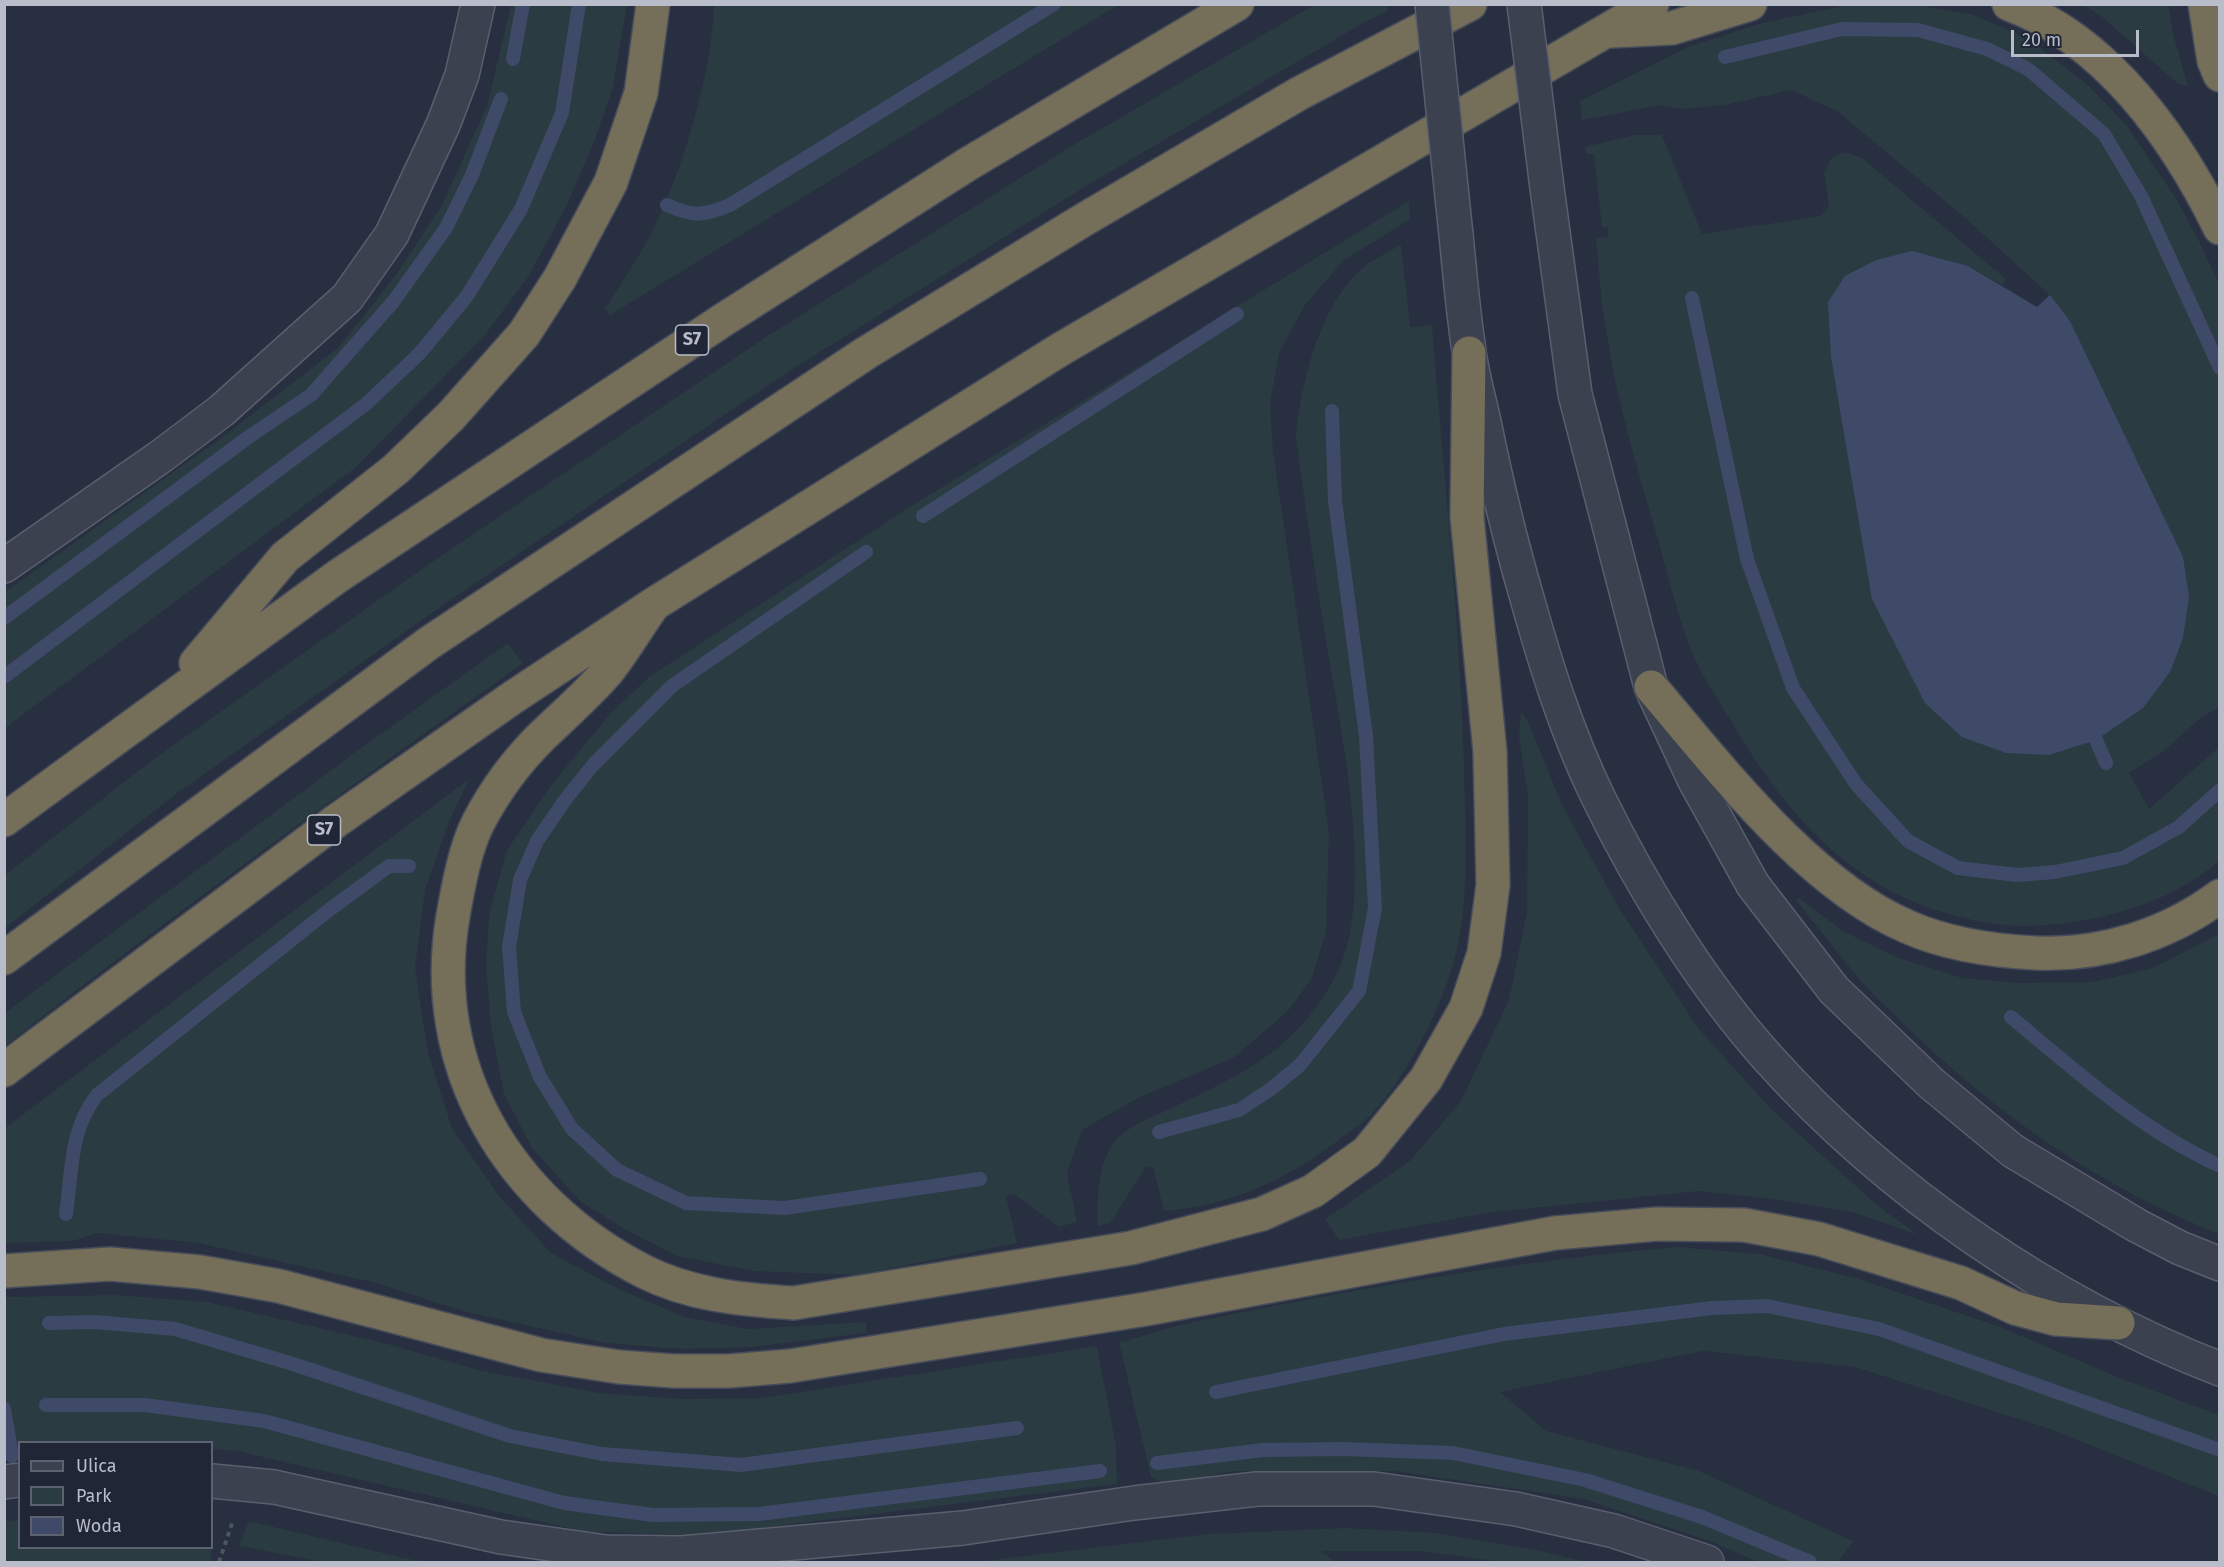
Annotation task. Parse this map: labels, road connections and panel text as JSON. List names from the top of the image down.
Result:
{
  "streets": {
    "highway": ["S7"]
  },
  "legend": ["Ulica", "Park", "Woda"],
  "scale_bar": "20 m"
}
